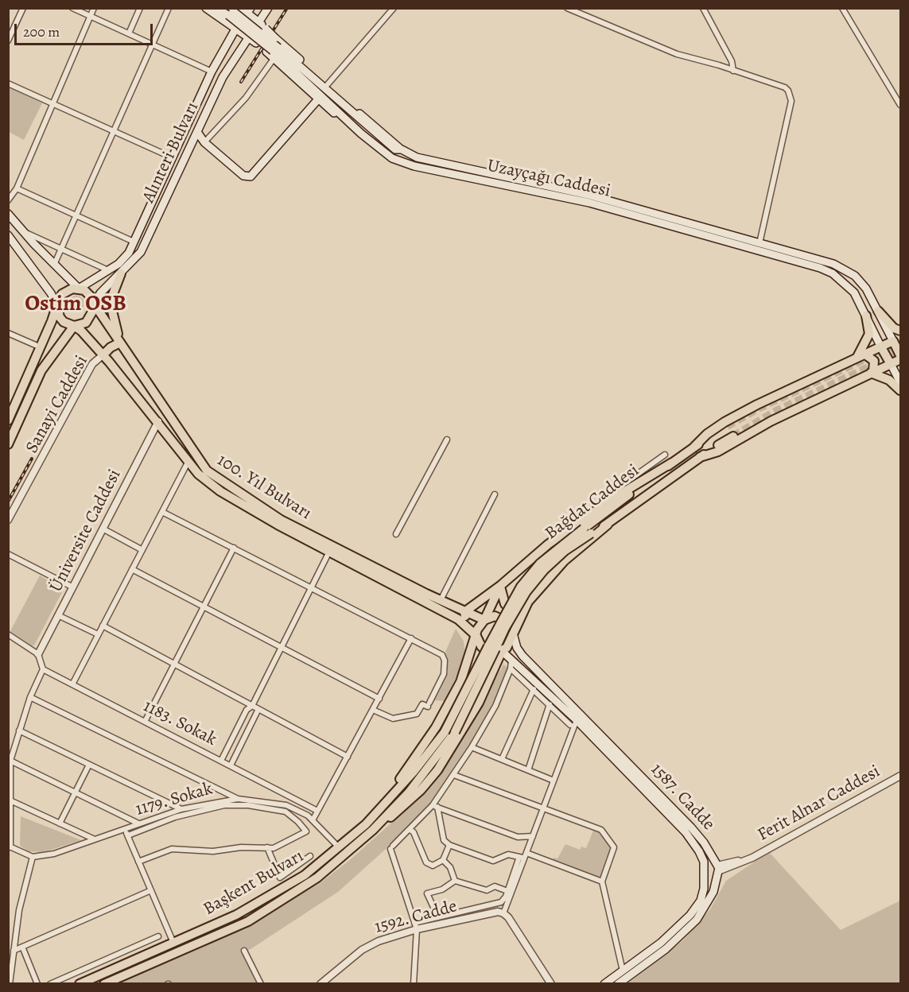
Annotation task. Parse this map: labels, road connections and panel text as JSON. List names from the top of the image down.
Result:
{
  "streets": {
    "main road": [
      "Alınteri Bulvarı",
      "Uzayçağı Caddesi",
      "100. Yıl Bulvarı",
      "Bağdat Caddesi",
      "1587. Cadde",
      "Başkent Bulvarı"
    ],
    "street": [
      "Sanayi Caddesi",
      "Üniversite Caddesi",
      "1183. Sokak",
      "1179. Sokak",
      "Ferit Alnar Caddesi",
      "1592. Cadde"
    ]
  },
  "crossings": [
    ["Alınteri Bulvarı", "100. Yıl Bulvarı"],
    ["Sanayi Caddesi", "100. Yıl Bulvarı"],
    ["100. Yıl Bulvarı", "Bağdat Caddesi"],
    ["100. Yıl Bulvarı", "Üniversite Caddesi"],
    ["100. Yıl Bulvarı", "1587. Cadde"],
    ["100. Yıl Bulvarı", "Başkent Bulvarı"],
    ["Bağdat Caddesi", "1587. Cadde"],
    ["Bağdat Caddesi", "Başkent Bulvarı"],
    ["1587. Cadde", "Ferit Alnar Caddesi"],
    ["1587. Cadde", "Başkent Bulvarı"],
    ["1179. Sokak", "Başkent Bulvarı"]
  ],
  "districts": ["Ostim OSB"],
  "scale_bar": "200 m"
}
